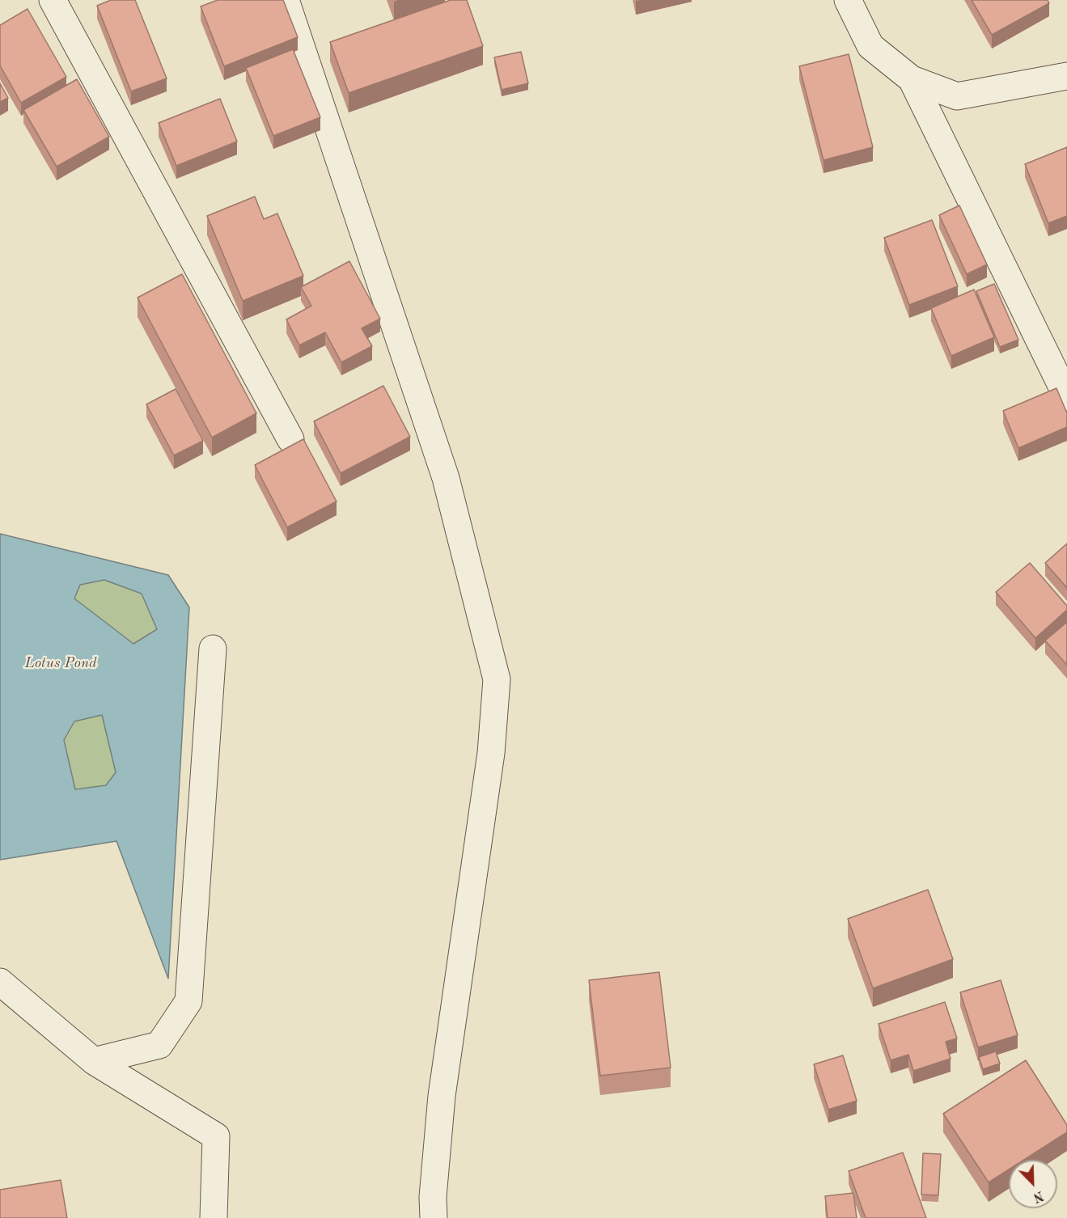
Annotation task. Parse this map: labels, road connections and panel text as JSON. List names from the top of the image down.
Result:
{
  "water": ["Lotus Pond"],
  "north": "bottom right"
}
